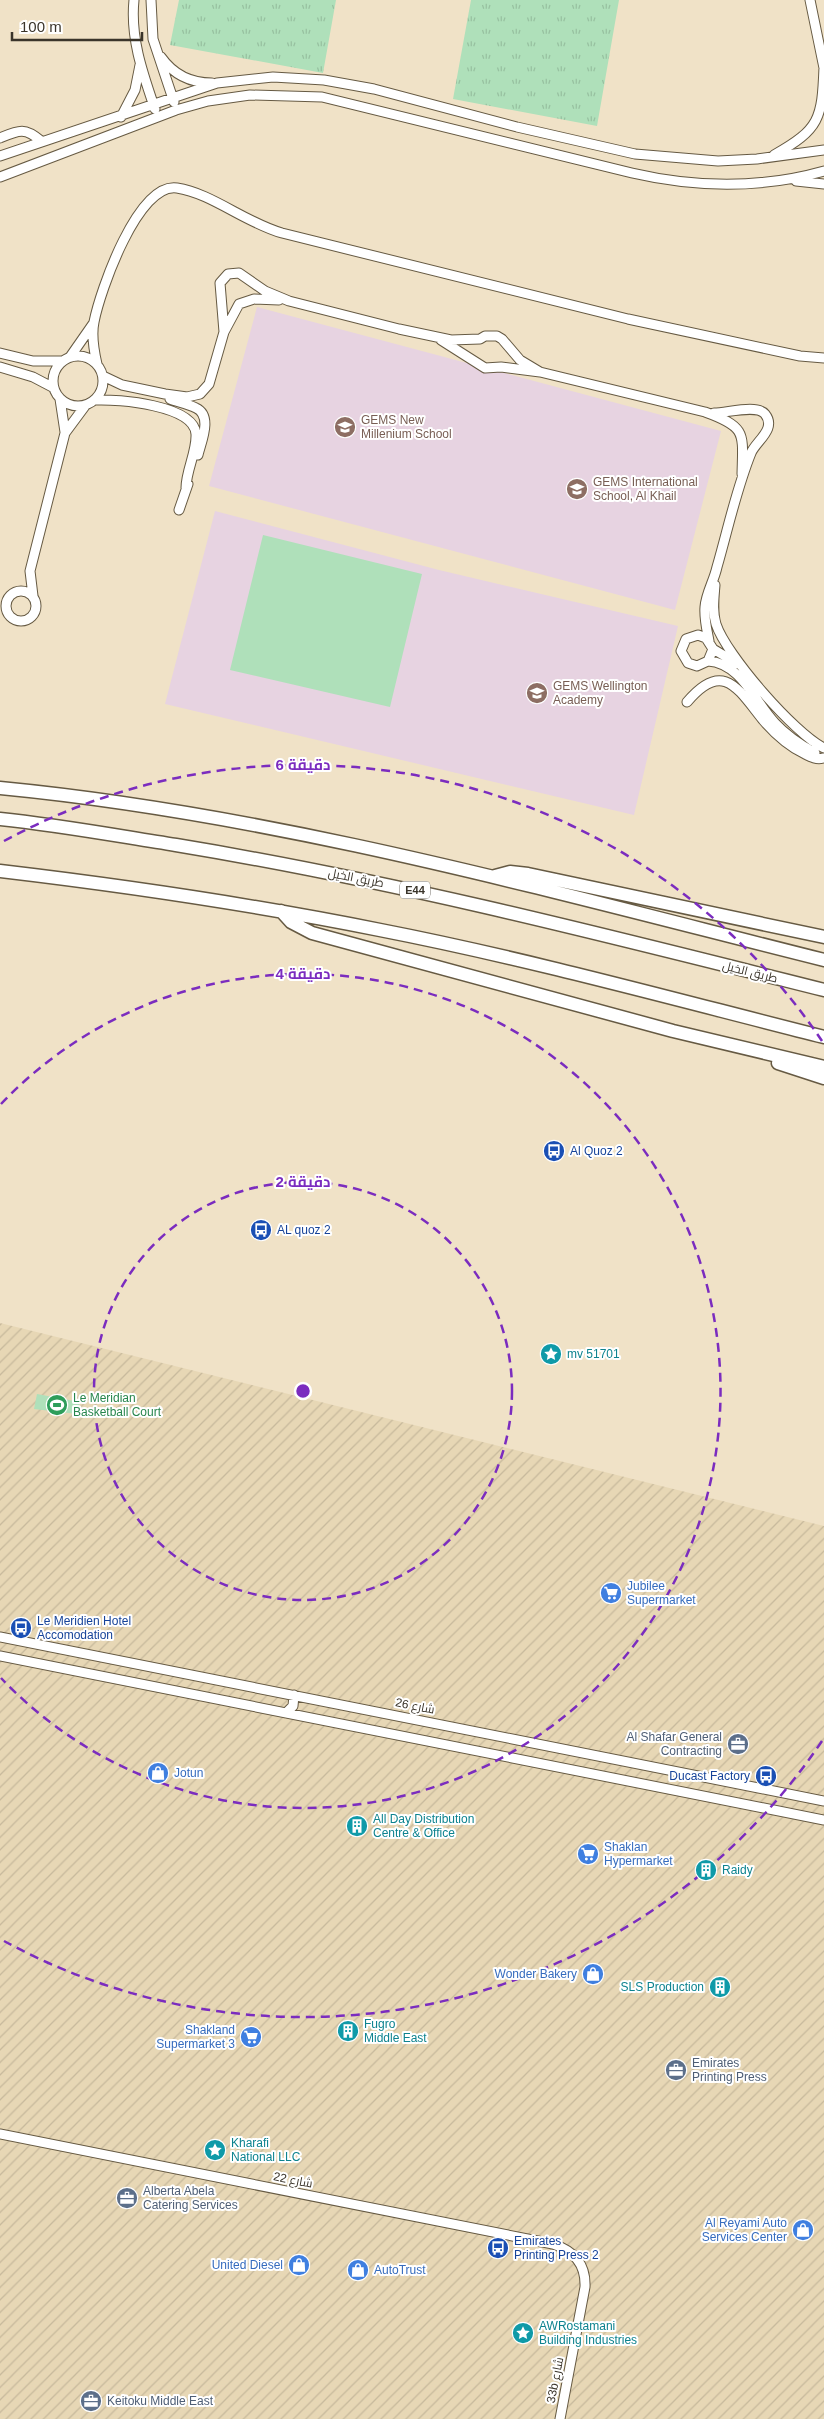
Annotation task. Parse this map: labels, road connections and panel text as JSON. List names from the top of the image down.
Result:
{
  "streets": {
    "highway": ["طريق الخيل", "E44"],
    "street": ["شارع 26", "شارع 22", "33b شارع"]
  },
  "crossings": [
    ["شارع 22", "33b شارع"]
  ],
  "places": {
    "school or university": ["GEMS New Millenium School", "GEMS International School, Al Khail", "GEMS Wellington Academy"],
    "bus stop": [
      "Al Quoz 2",
      "AL quoz 2",
      "Le Meridien Hotel Accomodation",
      "Ducast Factory",
      "Emirates Printing Press 2"
    ],
    "place": ["mv 51701", "Kharafi National LLC", "AWRostamani Building Industries"],
    "sports": ["Le Meridian Basketball Court"],
    "supermarket": ["Jubilee Supermarket", "Shaklan Hypermarket", "Shakland Supermarket 3"],
    "office": [
      "Al Shafar General Contracting",
      "Emirates Printing Press",
      "Alberta Abela Catering Services",
      "Keitoku Middle East"
    ],
    "shop": [
      "Jotun",
      "Wonder Bakery",
      "Al Reyami Auto Services Center",
      "United Diesel",
      "AutoTrust"
    ],
    "building": [
      "All Day Distribution Centre & Office",
      "Raidy",
      "SLS Production",
      "Fugro Middle East"
    ]
  },
  "scale_bar": "100 m",
  "rings": ["6 دقيقة", "4 دقيقة", "2 دقيقة"]
}
